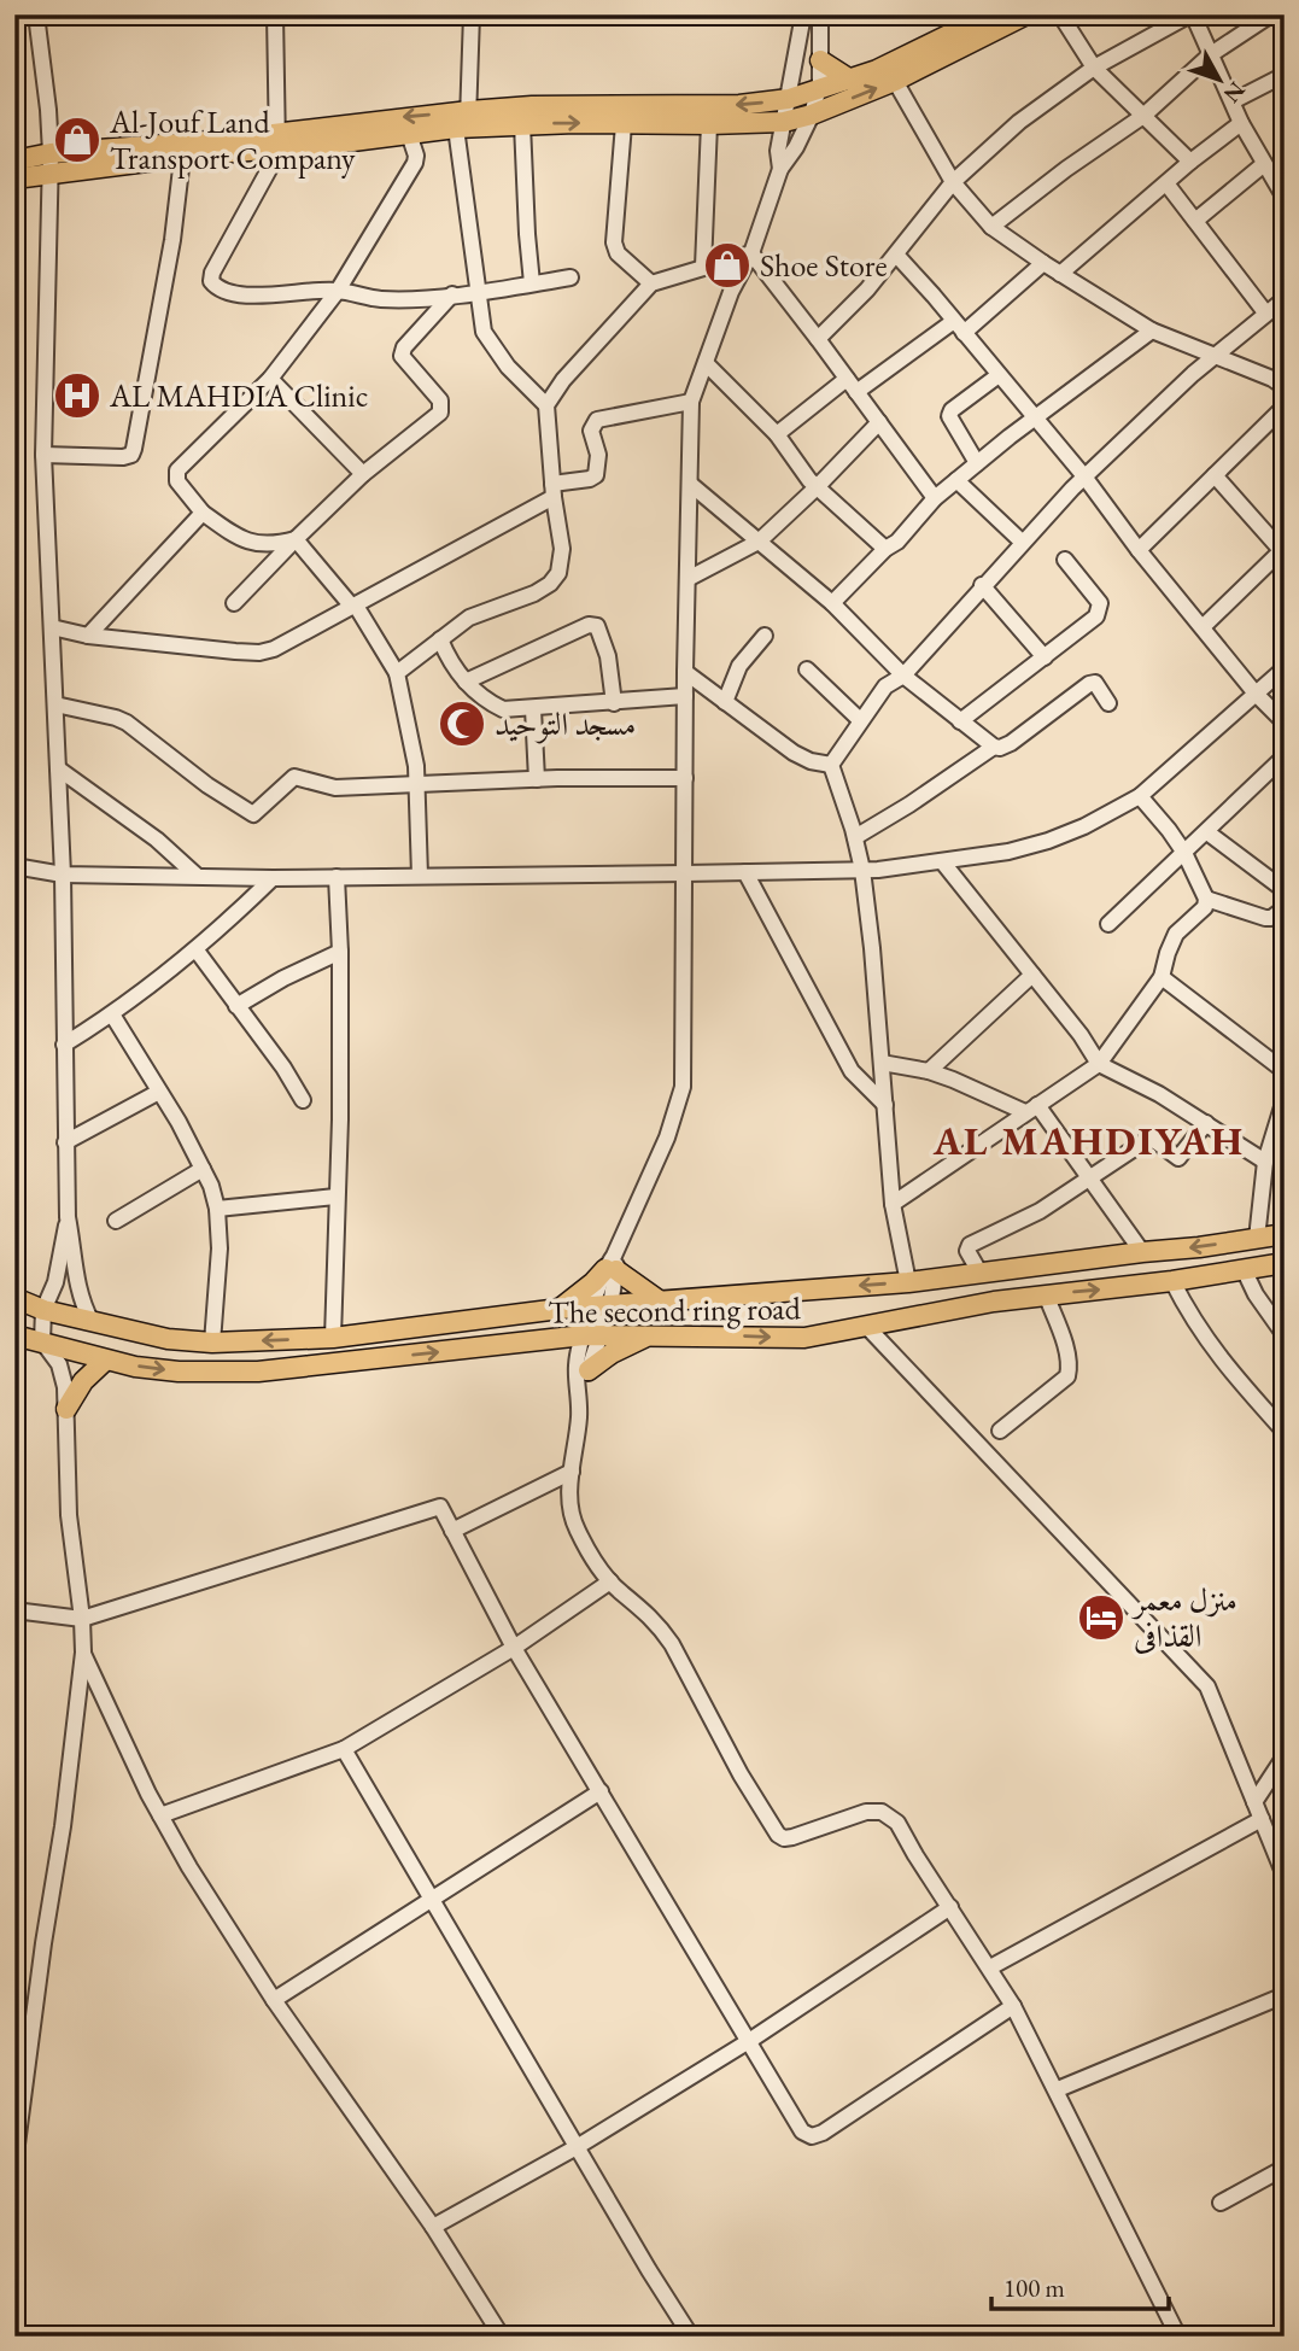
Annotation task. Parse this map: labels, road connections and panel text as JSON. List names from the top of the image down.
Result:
{
  "streets": {
    "main road": ["The second ring road"]
  },
  "districts": ["AL MAHDIYAH"],
  "places": {
    "shop": ["Al-Jouf Land Transport Company", "Shoe Store"],
    "hospital": ["AL MAHDIA Clinic"],
    "mosque": ["مسجد التوحيد"],
    "hotel": ["منزل معمر القذافى"]
  },
  "scale_bar": "100 m",
  "north": "bottom right"
}
